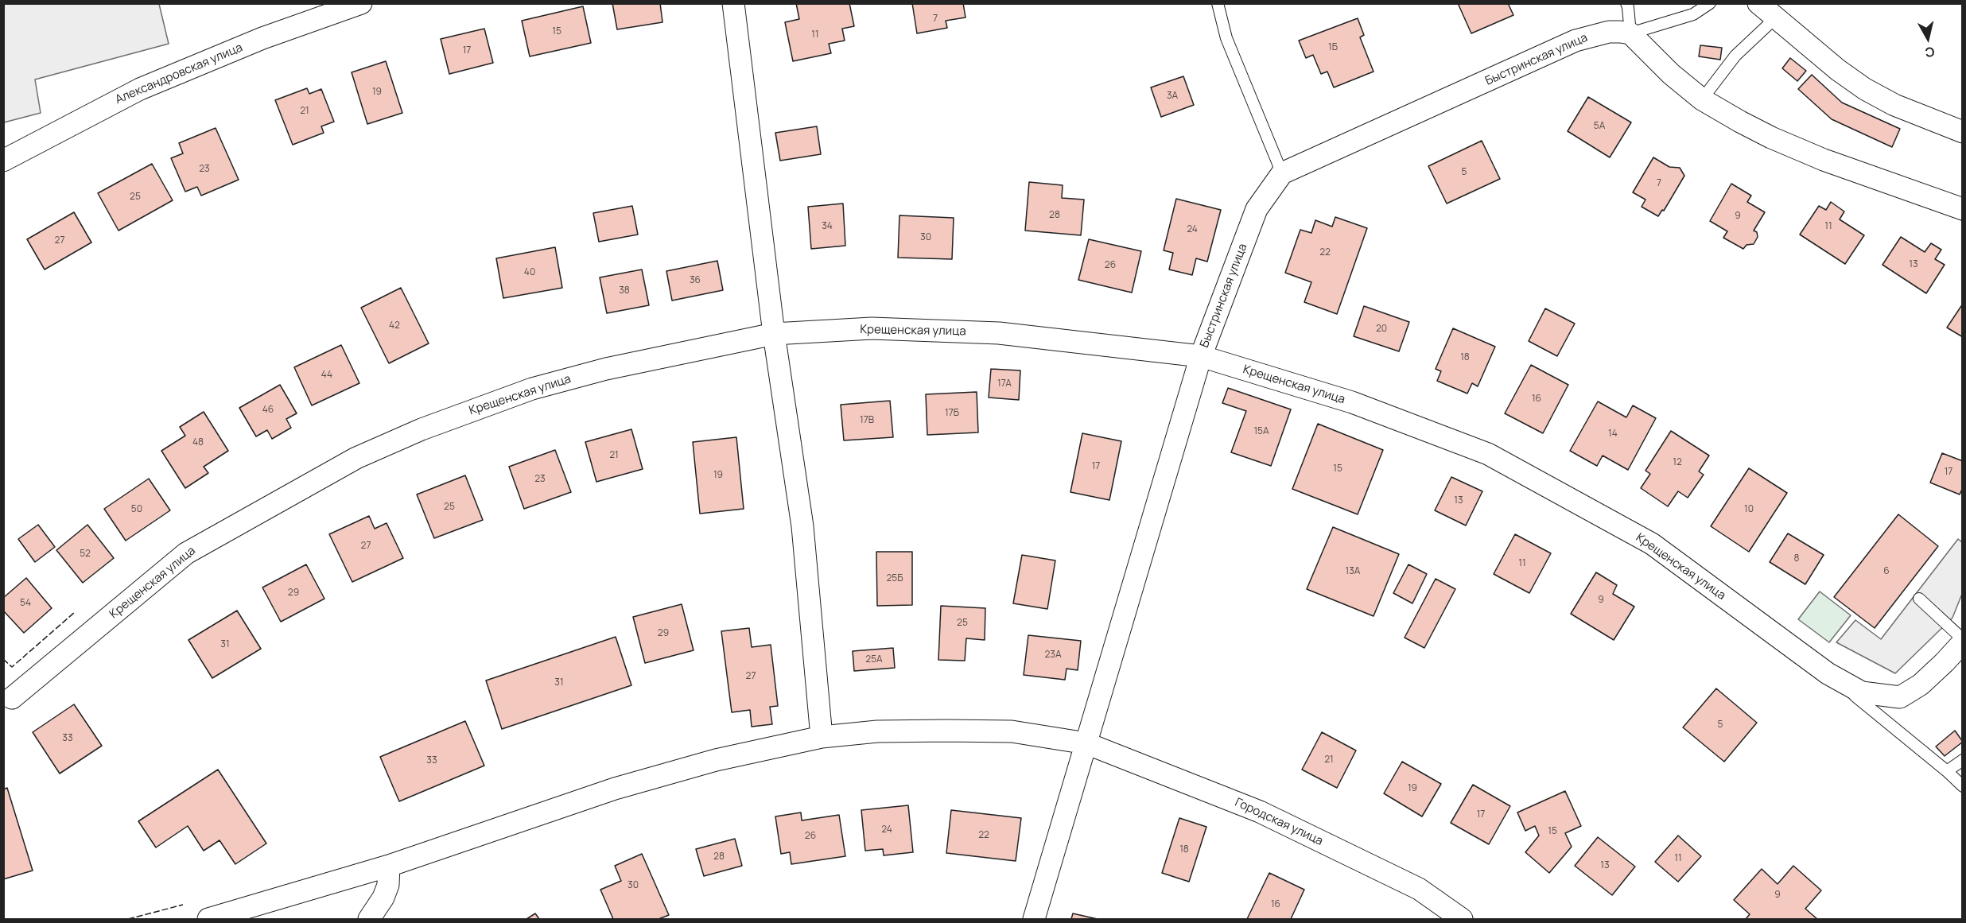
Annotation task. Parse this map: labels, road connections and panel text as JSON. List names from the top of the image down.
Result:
{
  "streets": {
    "street": [
      "Быстринская улица",
      "Александровская улица",
      "Крещенская улица",
      "Городская улица"
    ]
  },
  "crossings": [
    ["Быстринская улица", "Крещенская улица"],
    ["Быстринская улица", "Городская улица"]
  ],
  "house_numbers": [
    "7",
    "15",
    "11",
    "1Б",
    "17",
    "19",
    "3А",
    "21",
    "5А",
    "23",
    "5",
    "7",
    "25",
    "28",
    "9",
    "34",
    "11",
    "24",
    "30",
    "27",
    "22",
    "13",
    "26",
    "40",
    "36",
    "38",
    "42",
    "20",
    "18",
    "44",
    "17А",
    "16",
    "46",
    "17Б",
    "17В",
    "15А",
    "14",
    "48",
    "21",
    "12",
    "17",
    "15",
    "17",
    "19",
    "23",
    "13",
    "25",
    "50",
    "10",
    "27",
    "52",
    "8",
    "11",
    "13А",
    "6",
    "25Б",
    "29",
    "9",
    "54",
    "25",
    "29",
    "31",
    "23А",
    "25А",
    "27",
    "31",
    "5",
    "33",
    "21",
    "33",
    "19",
    "17",
    "24",
    "15",
    "22",
    "26",
    "18",
    "28",
    "11",
    "13",
    "30",
    "9",
    "16"
  ],
  "north": "bottom"
}
